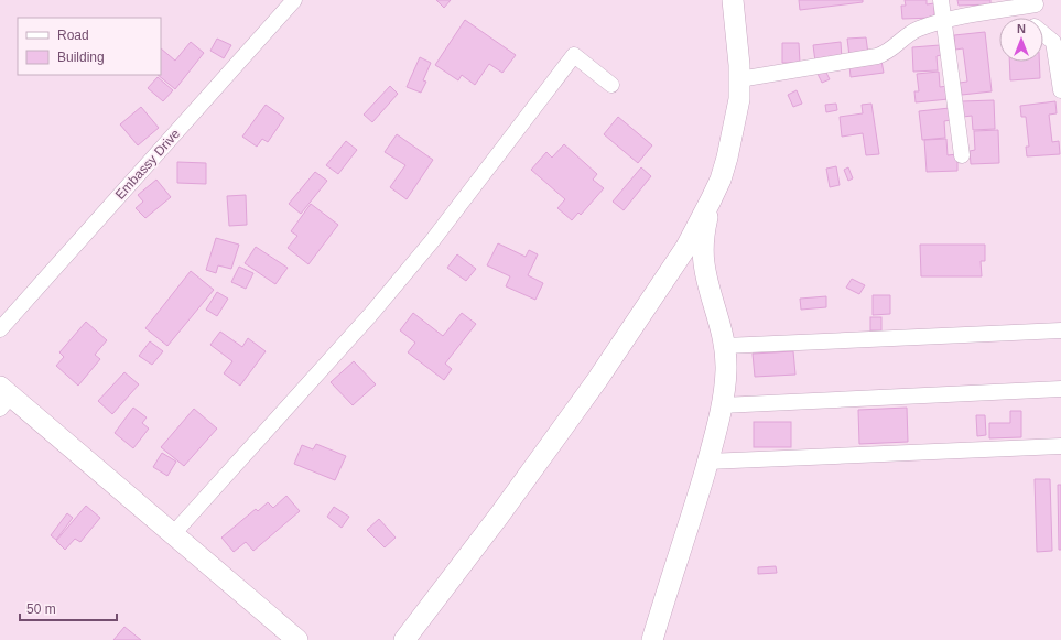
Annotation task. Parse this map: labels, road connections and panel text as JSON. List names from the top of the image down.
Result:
{
  "streets": {
    "street": ["Embassy Drive"]
  },
  "legend": ["Road", "Building"],
  "scale_bar": "50 m",
  "north": "top"
}
